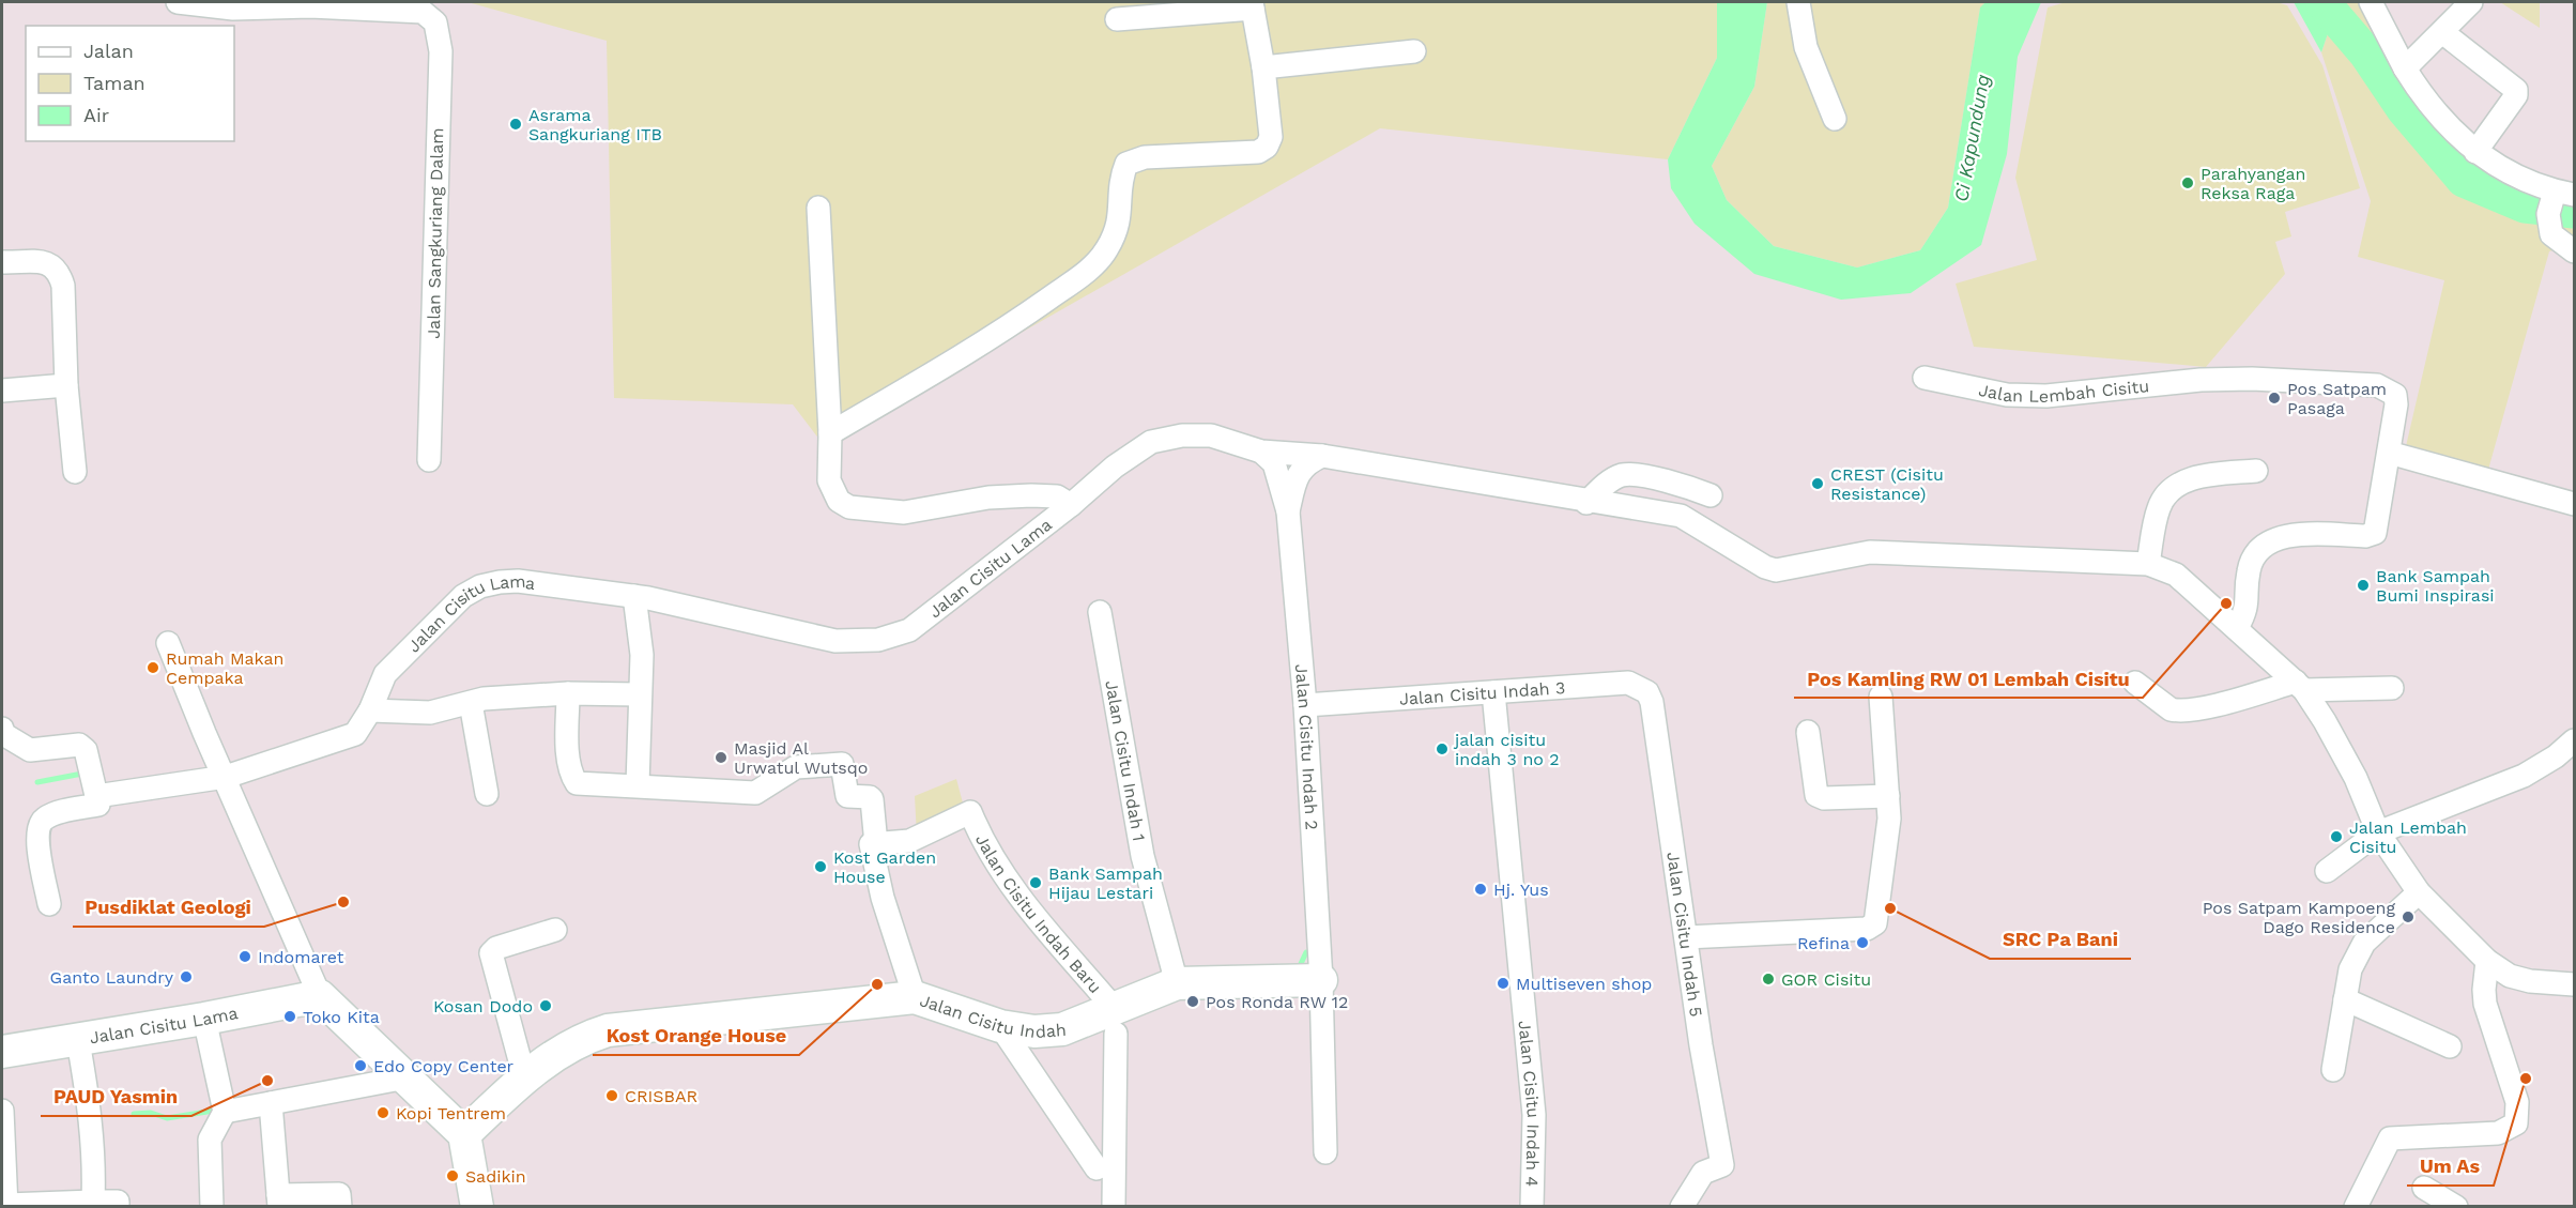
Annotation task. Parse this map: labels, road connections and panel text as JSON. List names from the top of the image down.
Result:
{
  "streets": {
    "street": [
      "Jalan Sangkuriang Dalam",
      "Jalan Lembah Cisitu",
      "Jalan Cisitu Lama",
      "Jalan Cisitu Indah 3",
      "Jalan Cisitu Indah 2",
      "Jalan Cisitu Indah 1",
      "Jalan Cisitu Indah Baru",
      "Jalan Cisitu Indah 5",
      "Jalan Cisitu Indah",
      "Jalan Cisitu Indah 4"
    ]
  },
  "crossings": [
    ["Jalan Cisitu Indah 3", "Jalan Cisitu Indah 2"],
    ["Jalan Cisitu Indah 3", "Jalan Cisitu Indah 5"],
    ["Jalan Cisitu Indah 3", "Jalan Cisitu Indah 4"],
    ["Jalan Cisitu Indah 2", "Jalan Cisitu Indah"],
    ["Jalan Cisitu Indah 1", "Jalan Cisitu Indah"],
    ["Jalan Cisitu Indah Baru", "Jalan Cisitu Indah"]
  ],
  "water": ["Ci Kapundung"],
  "places": [
    "Asrama Sangkuriang ITB",
    "Parahyangan Reksa Raga",
    "Pos Satpam Pasaga",
    "CREST (Cisitu Resistance)",
    "Bank Sampah Bumi Inspirasi",
    "Pos Kamling RW 01 Lembah Cisitu",
    "Rumah Makan Cempaka",
    "jalan cisitu indah 3 no 2",
    "Masjid Al Urwatul Wutsqo",
    "Jalan Lembah Cisitu",
    "Kost Garden House",
    "Bank Sampah Hijau Lestari",
    "Hj. Yus",
    "Pusdiklat Geologi",
    "SRC Pa Bani",
    "Pos Satpam Kampoeng Dago Residence",
    "Refina",
    "Indomaret",
    "Ganto Laundry",
    "GOR Cisitu",
    "Multiseven shop",
    "Kost Orange House",
    "Pos Ronda RW 12",
    "Kosan Dodo",
    "Toko Kita",
    "Edo Copy Center",
    "Um As",
    "PAUD Yasmin",
    "CRISBAR",
    "Kopi Tentrem",
    "Sadikin"
  ],
  "legend": ["Jalan", "Taman", "Air"]
}
